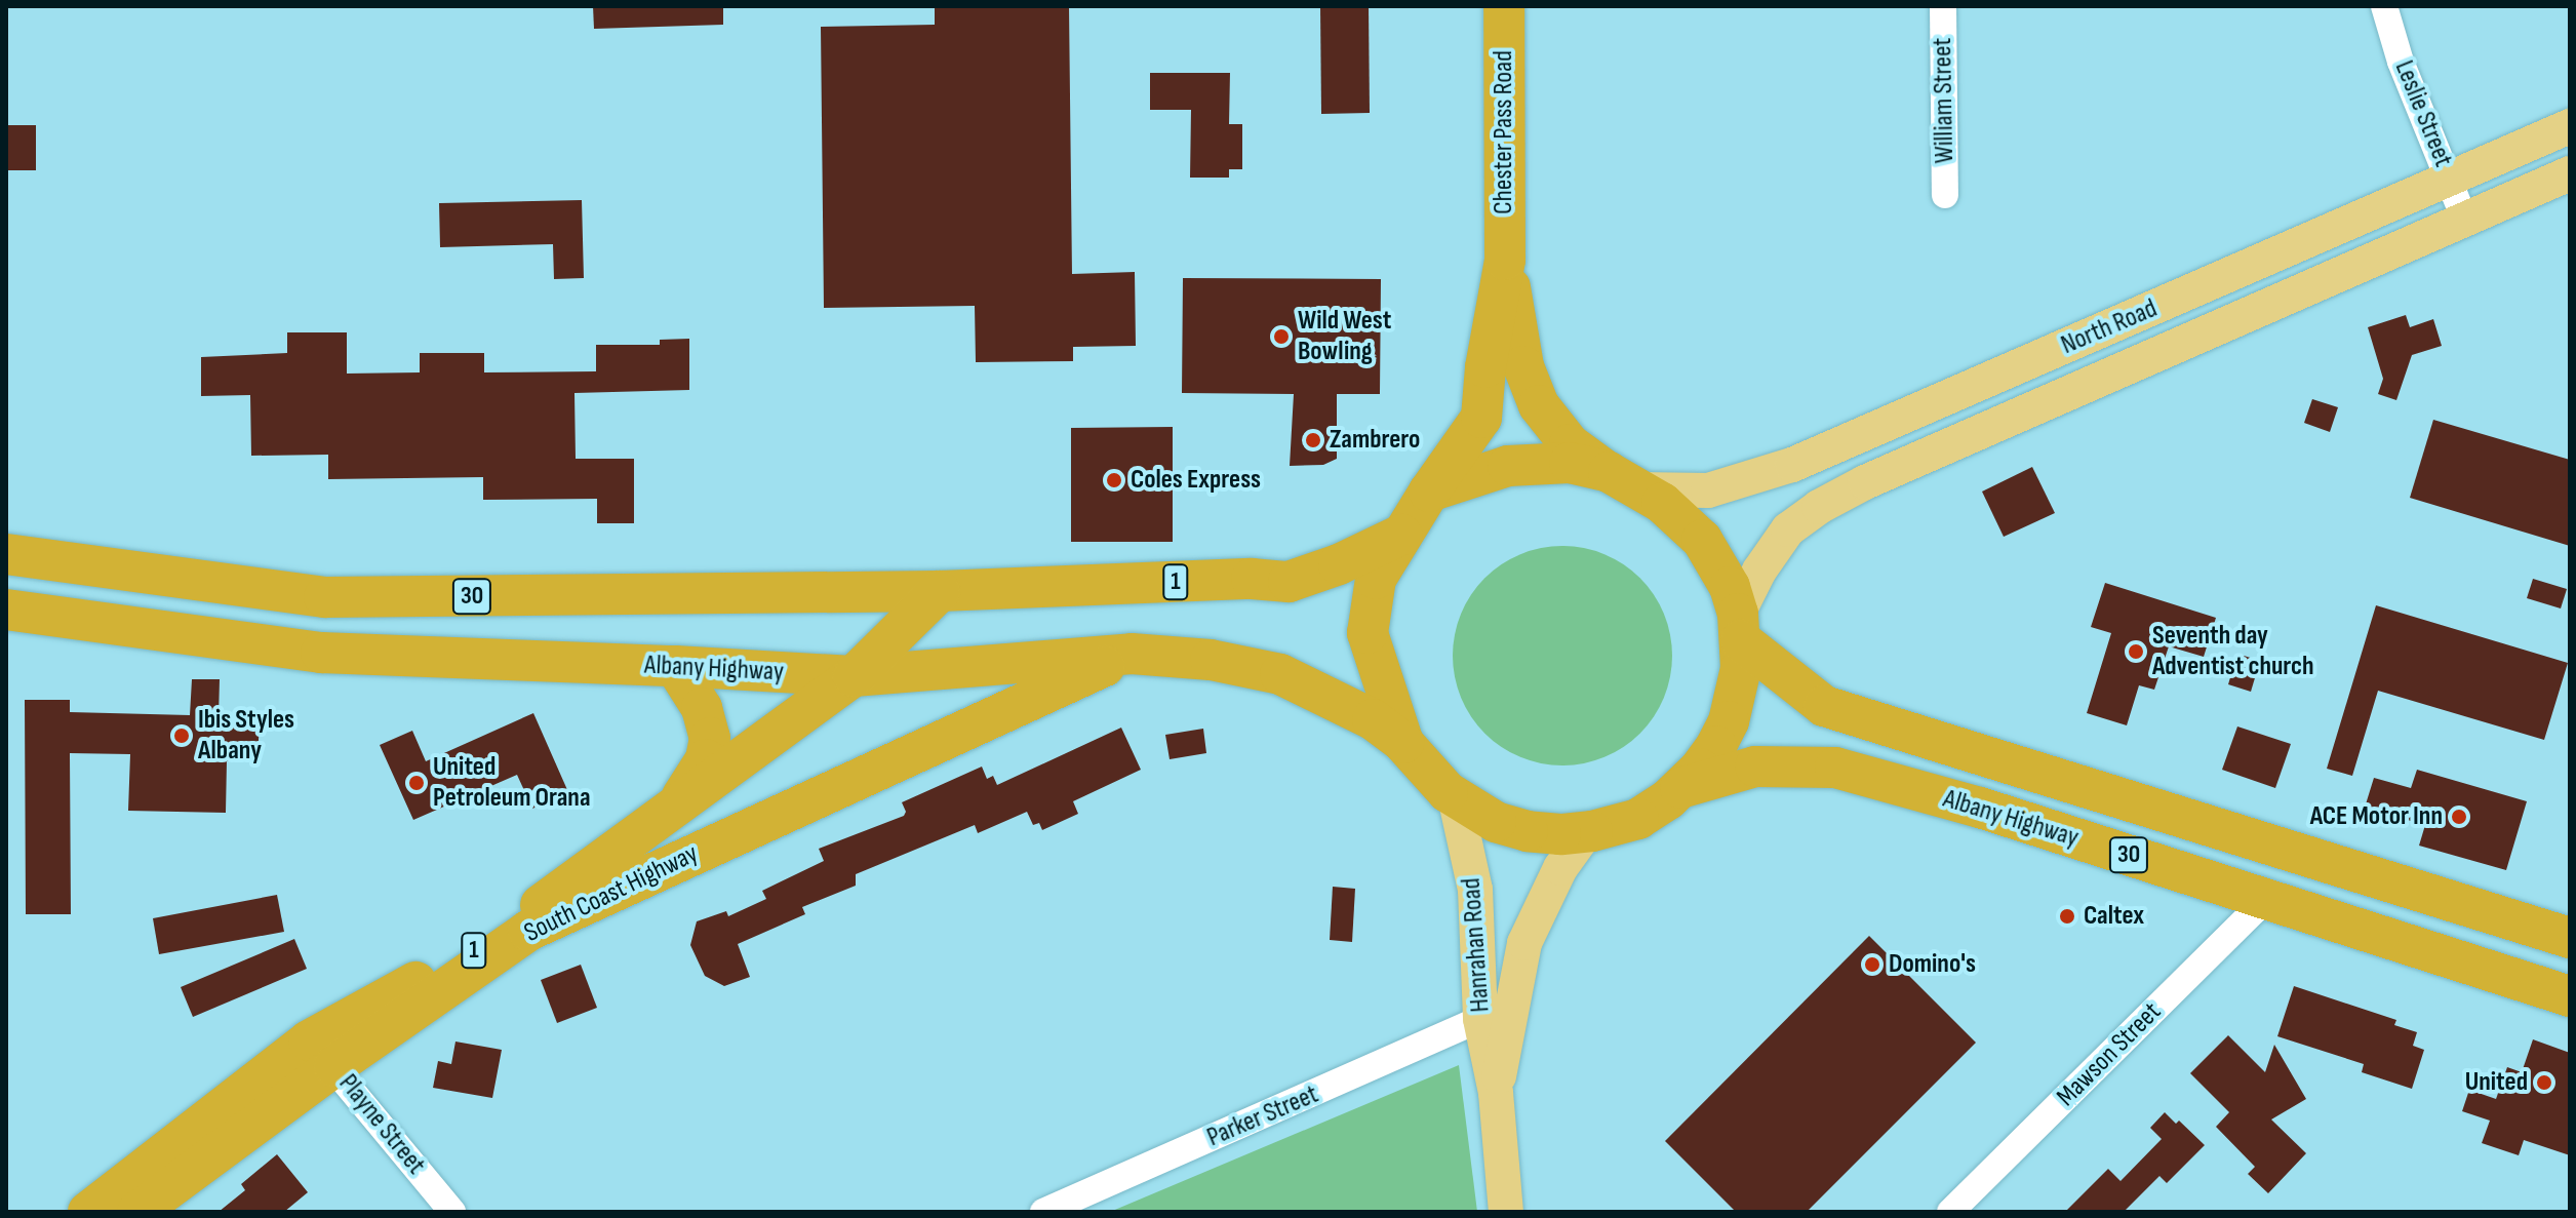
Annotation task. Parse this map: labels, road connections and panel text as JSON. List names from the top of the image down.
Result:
{
  "streets": {
    "highway": [
      "Chester Pass Road",
      "1",
      "30",
      "Albany Highway",
      "South Coast Highway"
    ],
    "main road": ["North Road", "Hanrahan Road"],
    "street": [
      "William Street",
      "Leslie Street",
      "Mawson Street",
      "Parker Street",
      "Playne Street"
    ]
  },
  "crossings": [
    ["Leslie Street", "North Road"],
    ["Chester Pass Road", "North Road"],
    ["Chester Pass Road", "1"],
    ["North Road", "1"],
    ["North Road", "Albany Highway"],
    ["1", "30"],
    ["1", "Albany Highway"],
    ["1", "South Coast Highway"],
    ["1", "Hanrahan Road"],
    ["30", "South Coast Highway"],
    ["Albany Highway", "South Coast Highway"],
    ["Albany Highway", "Mawson Street"],
    ["South Coast Highway", "Playne Street"],
    ["Hanrahan Road", "Parker Street"]
  ],
  "places": [
    "Wild West Bowling",
    "Zambrero",
    "Coles Express",
    "Seventh day Adventist church",
    "Ibis Styles Albany",
    "United Petroleum Orana",
    "ACE Motor Inn",
    "Caltex",
    "Domino's",
    "United"
  ]
}
